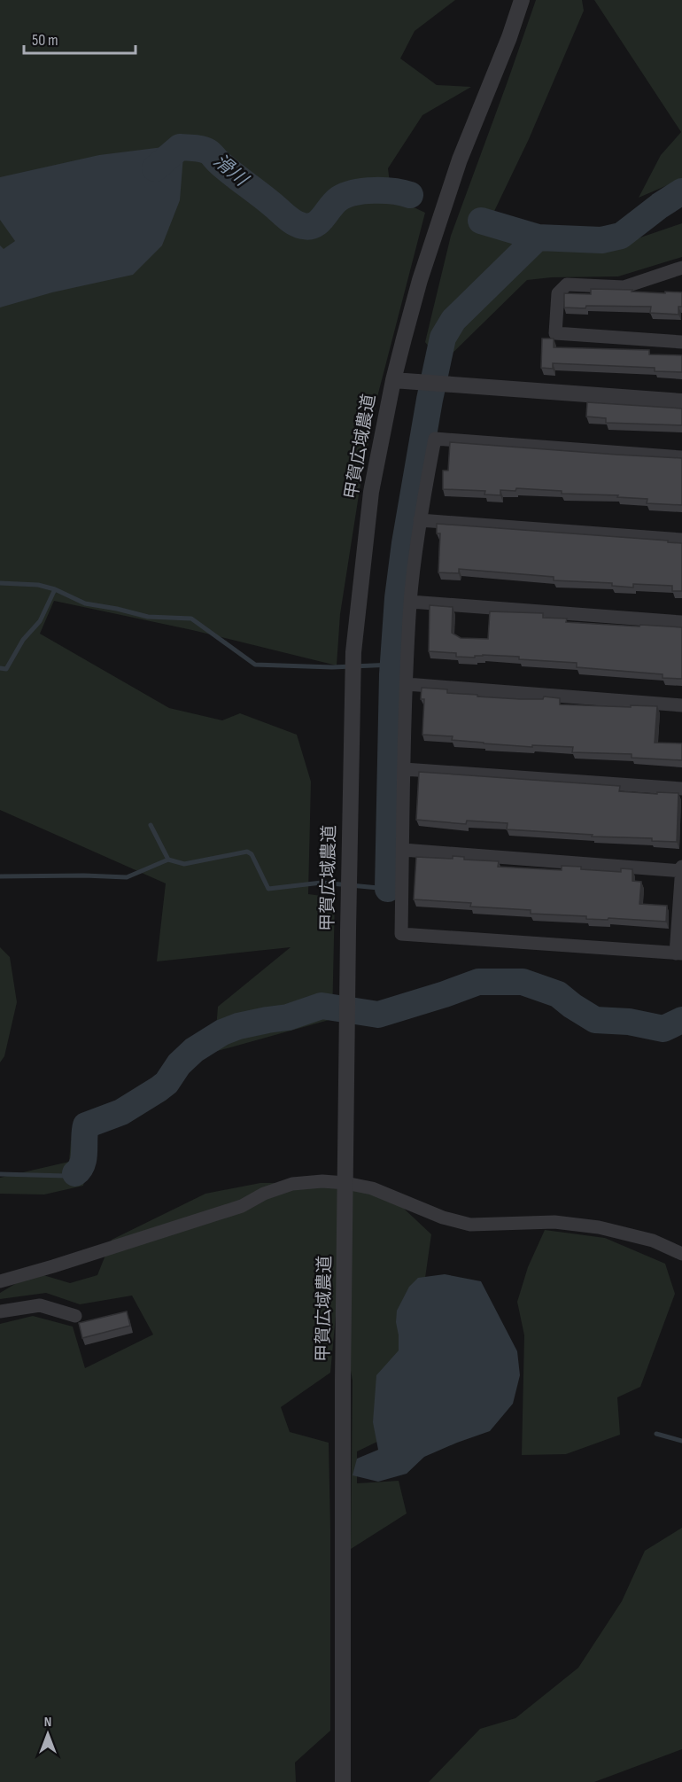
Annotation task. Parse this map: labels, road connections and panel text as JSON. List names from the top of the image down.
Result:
{
  "streets": {
    "street": ["甲賀広域農道"]
  },
  "water": ["滑川"],
  "scale_bar": "50 m",
  "north": "top"
}
